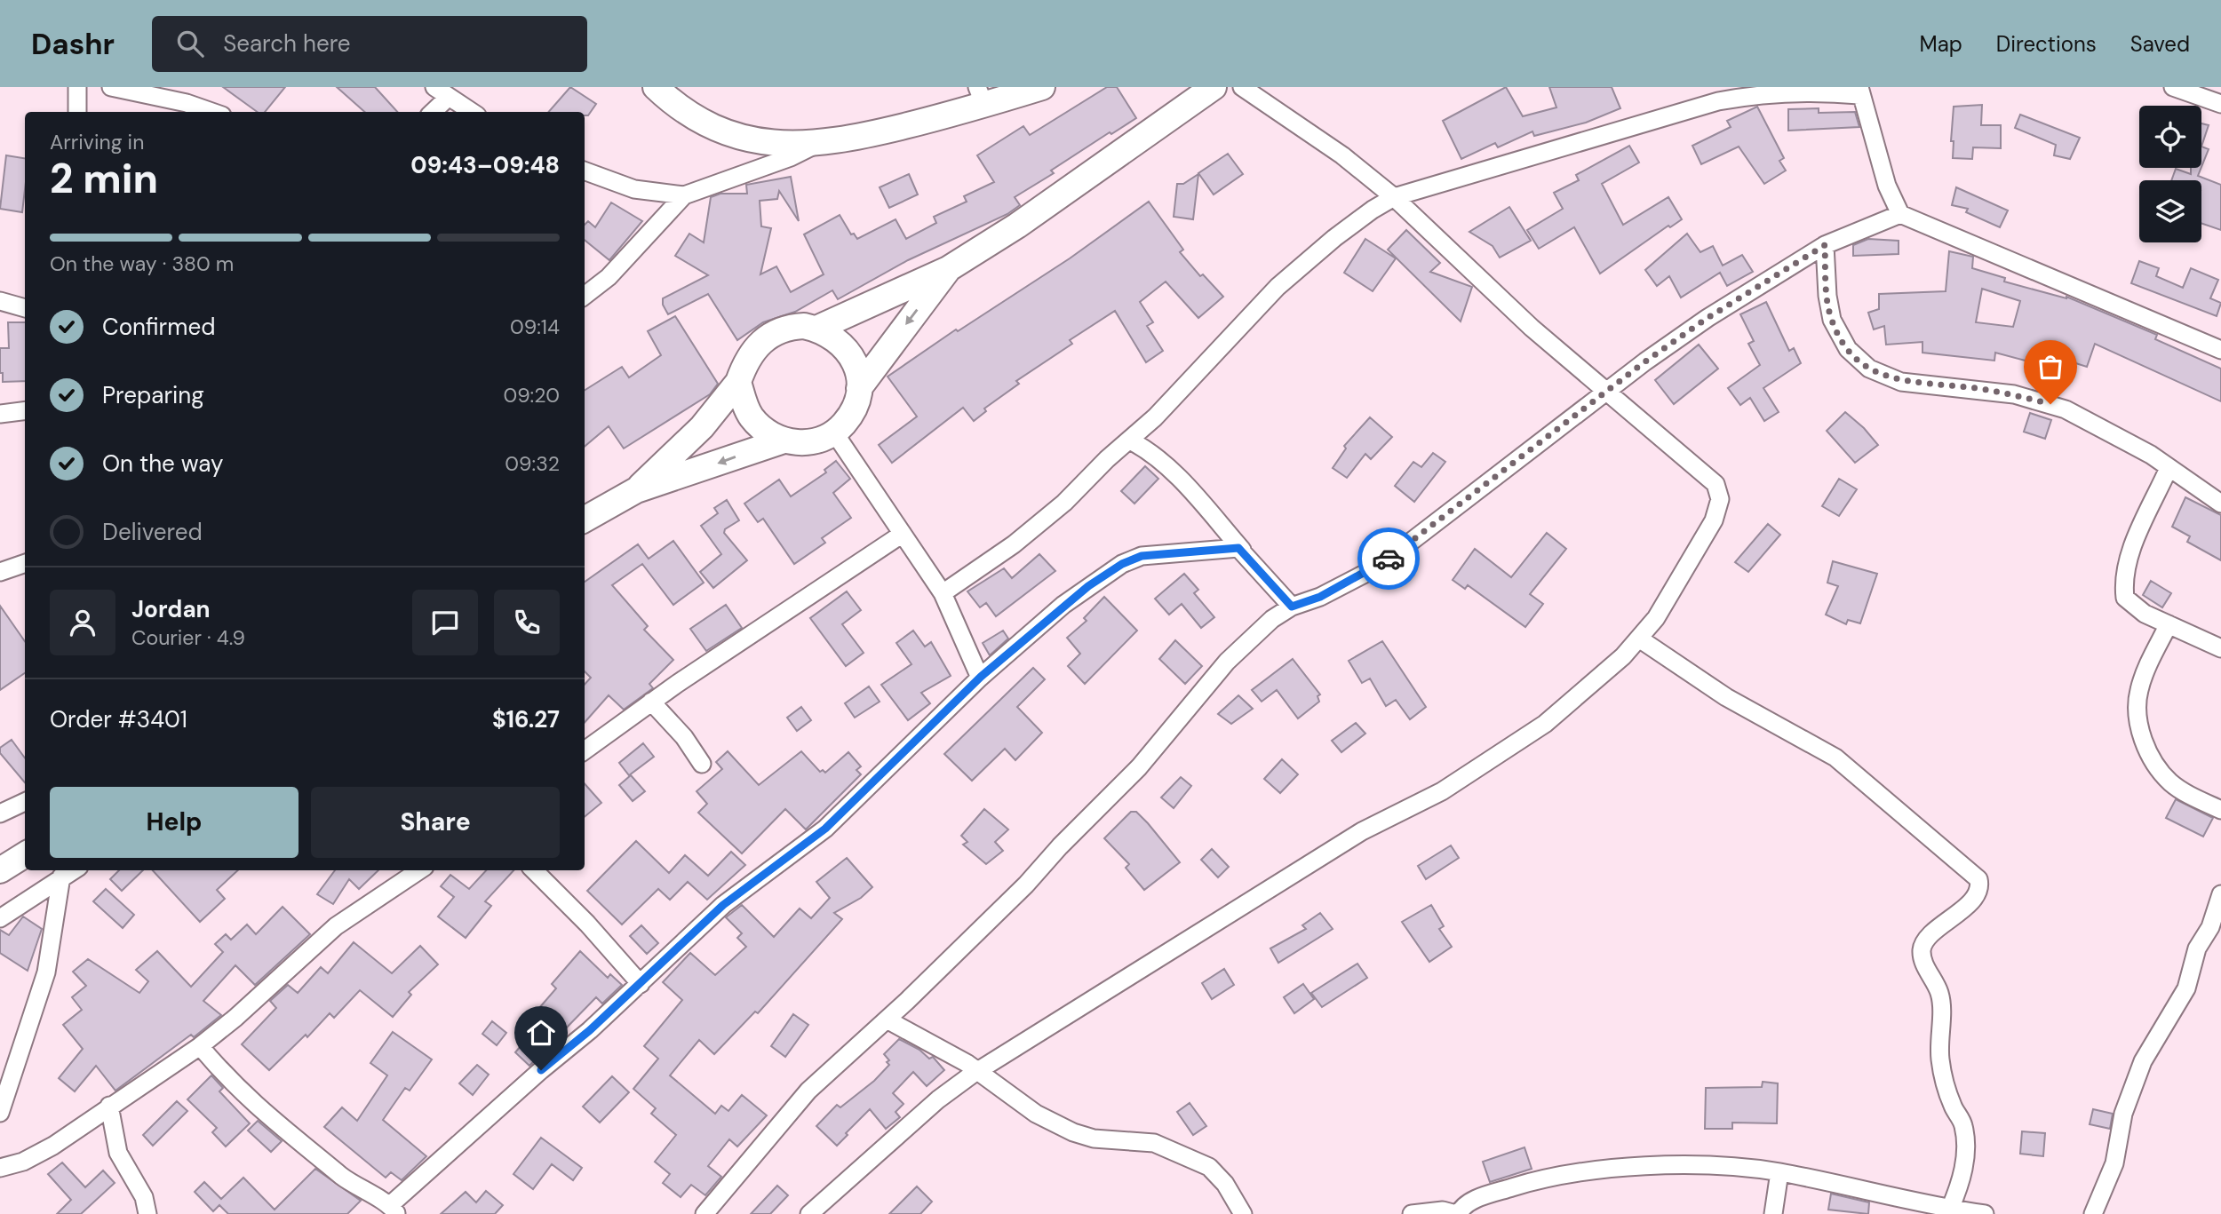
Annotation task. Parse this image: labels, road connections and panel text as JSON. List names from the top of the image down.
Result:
{
  "page": {
    "header": "Dashr",
    "search": "Search here",
    "nav": ["Map", "Directions", "Saved"],
    "heading": ["2 min", "Arriving in", "09:43–09:48"],
    "panel": [
      "Jordan",
      "Courier · 4.9",
      "Order #3401",
      "$16.27"
    ],
    "bar": "On the way · 380 m",
    "list": [
      ["Confirmed", "09:14"],
      ["Preparing", "09:20"],
      ["On the way", "09:32"],
      "Delivered"
    ],
    "buttons": ["Help", "Share"]
  }
}
